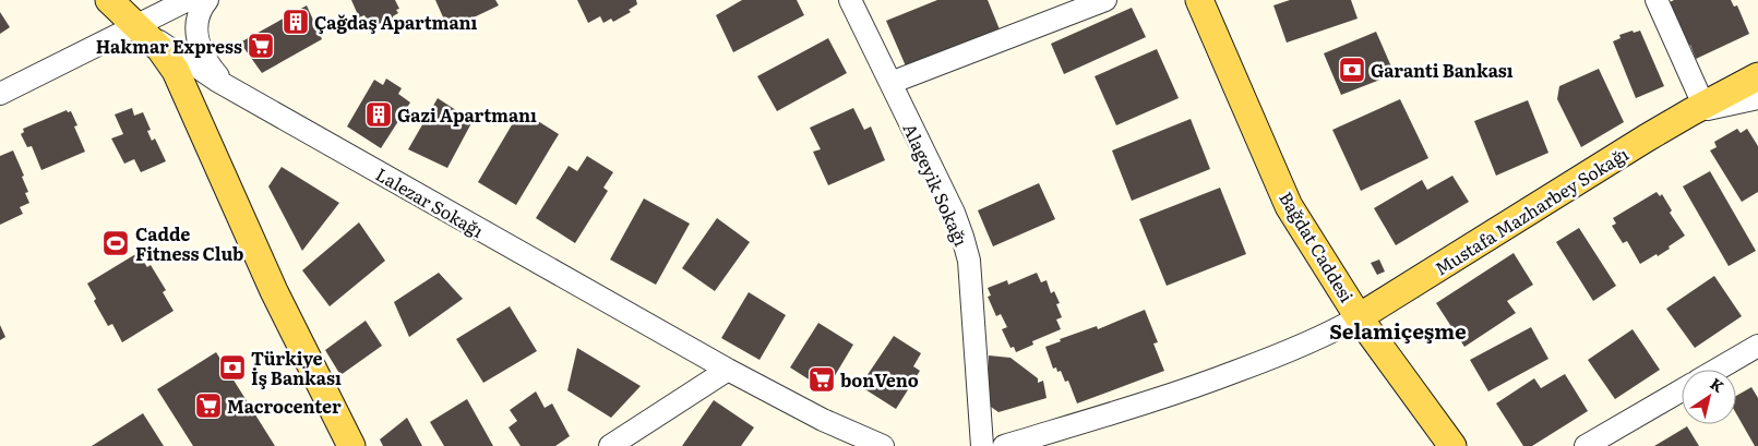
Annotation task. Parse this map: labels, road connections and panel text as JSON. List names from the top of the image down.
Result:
{
  "streets": {
    "main road": ["Mustafa Mazharbey Sokağı", "Bağdat Caddesi"],
    "street": ["Alageyik Sokağı", "Lalezar Sokağı"]
  },
  "crossings": [
    ["Mustafa Mazharbey Sokağı", "Bağdat Caddesi"]
  ],
  "districts": ["Selamiçeşme"],
  "places": {
    "building": ["Çağdaş Apartmanı", "Gazi Apartmanı"],
    "supermarket": ["Hakmar Express", "bonVeno", "Macrocenter"],
    "bank": ["Garanti Bankası", "Türkiye İş Bankası"],
    "sports": ["Cadde Fitness Club"]
  },
  "north": "top right"
}
